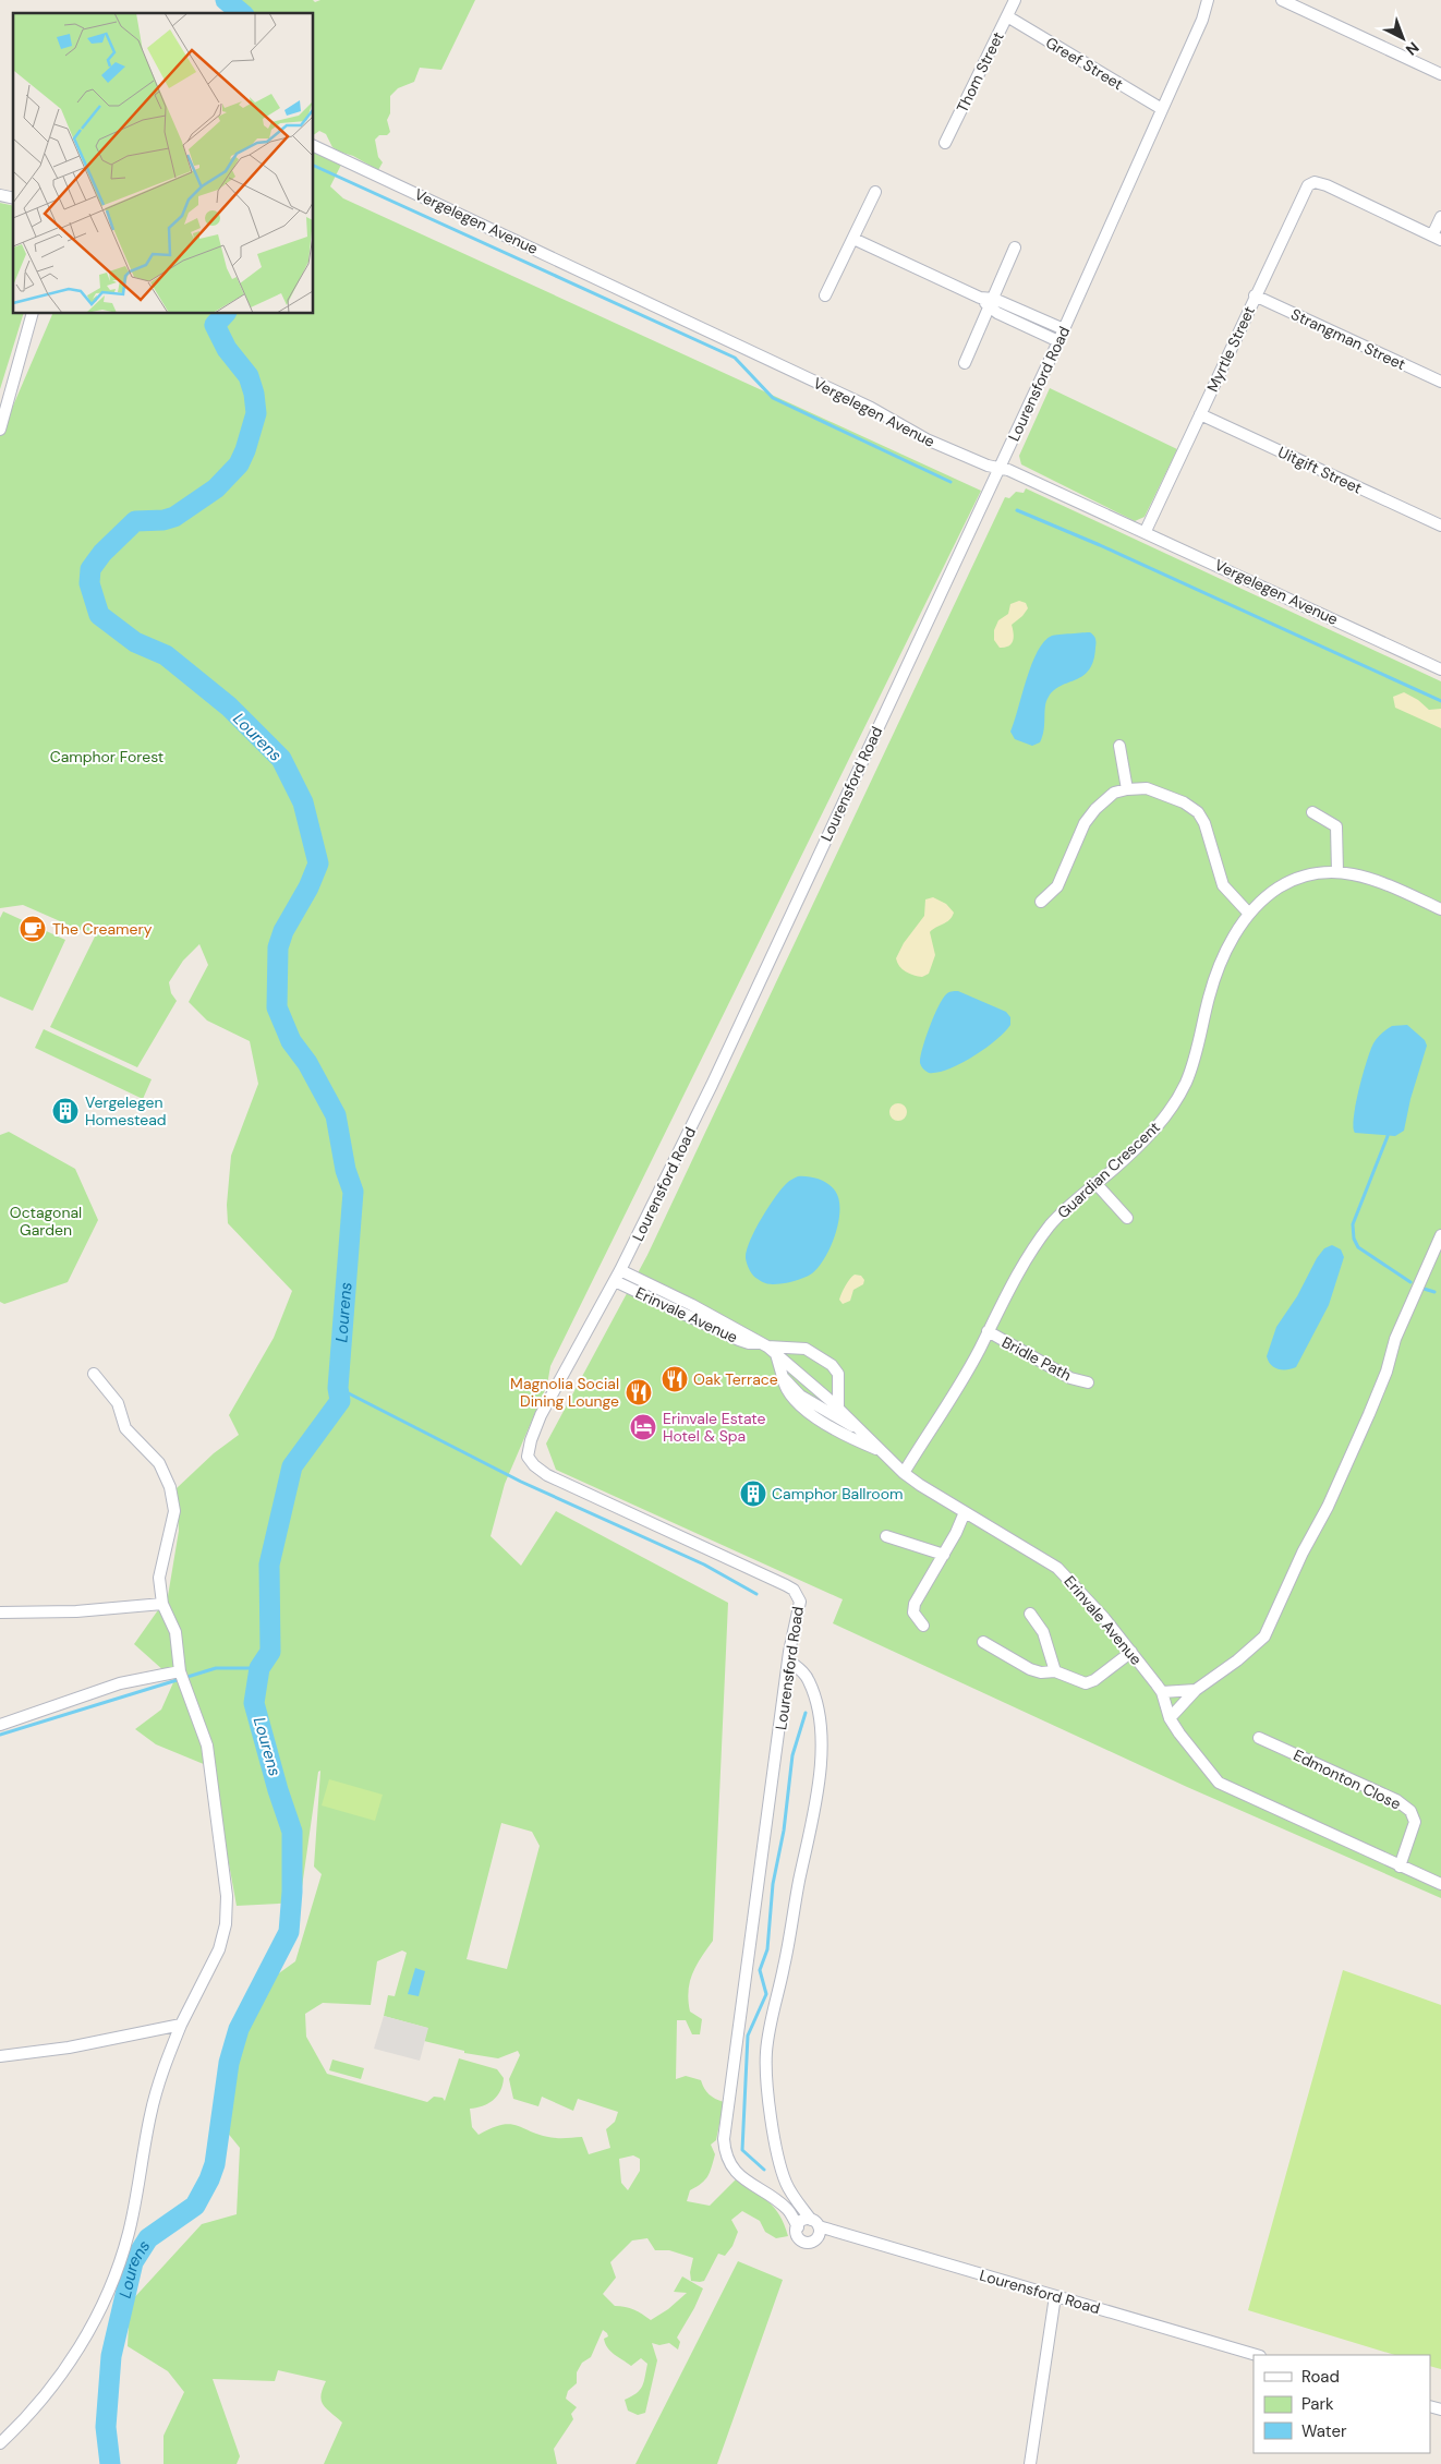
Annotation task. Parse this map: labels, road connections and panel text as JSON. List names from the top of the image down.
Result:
{
  "streets": {
    "street": [
      "Greef Street",
      "Thom Street",
      "Vergelegen Avenue",
      "Strangman Street",
      "Myrtle Street",
      "Lourensford Road",
      "Uitgift Street",
      "Guardian Crescent",
      "Erinvale Avenue",
      "Bridle Path",
      "Edmonton Close"
    ]
  },
  "crossings": [
    ["Greef Street", "Thom Street"],
    ["Greef Street", "Lourensford Road"],
    ["Vergelegen Avenue", "Myrtle Street"],
    ["Vergelegen Avenue", "Lourensford Road"],
    ["Strangman Street", "Myrtle Street"],
    ["Myrtle Street", "Uitgift Street"],
    ["Lourensford Road", "Erinvale Avenue"],
    ["Guardian Crescent", "Erinvale Avenue"],
    ["Guardian Crescent", "Bridle Path"],
    ["Erinvale Avenue", "Edmonton Close"]
  ],
  "water": ["Lourens"],
  "parks": ["Camphor Forest", "Octagonal Garden"],
  "places": {
    "cafe": ["The Creamery"],
    "building": ["Vergelegen Homestead", "Camphor Ballroom"],
    "restaurant": ["Oak Terrace", "Magnolia Social Dining Lounge"],
    "hotel": ["Erinvale Estate Hotel & Spa"]
  },
  "legend": ["Road", "Park", "Water"],
  "north": "bottom right"
}
